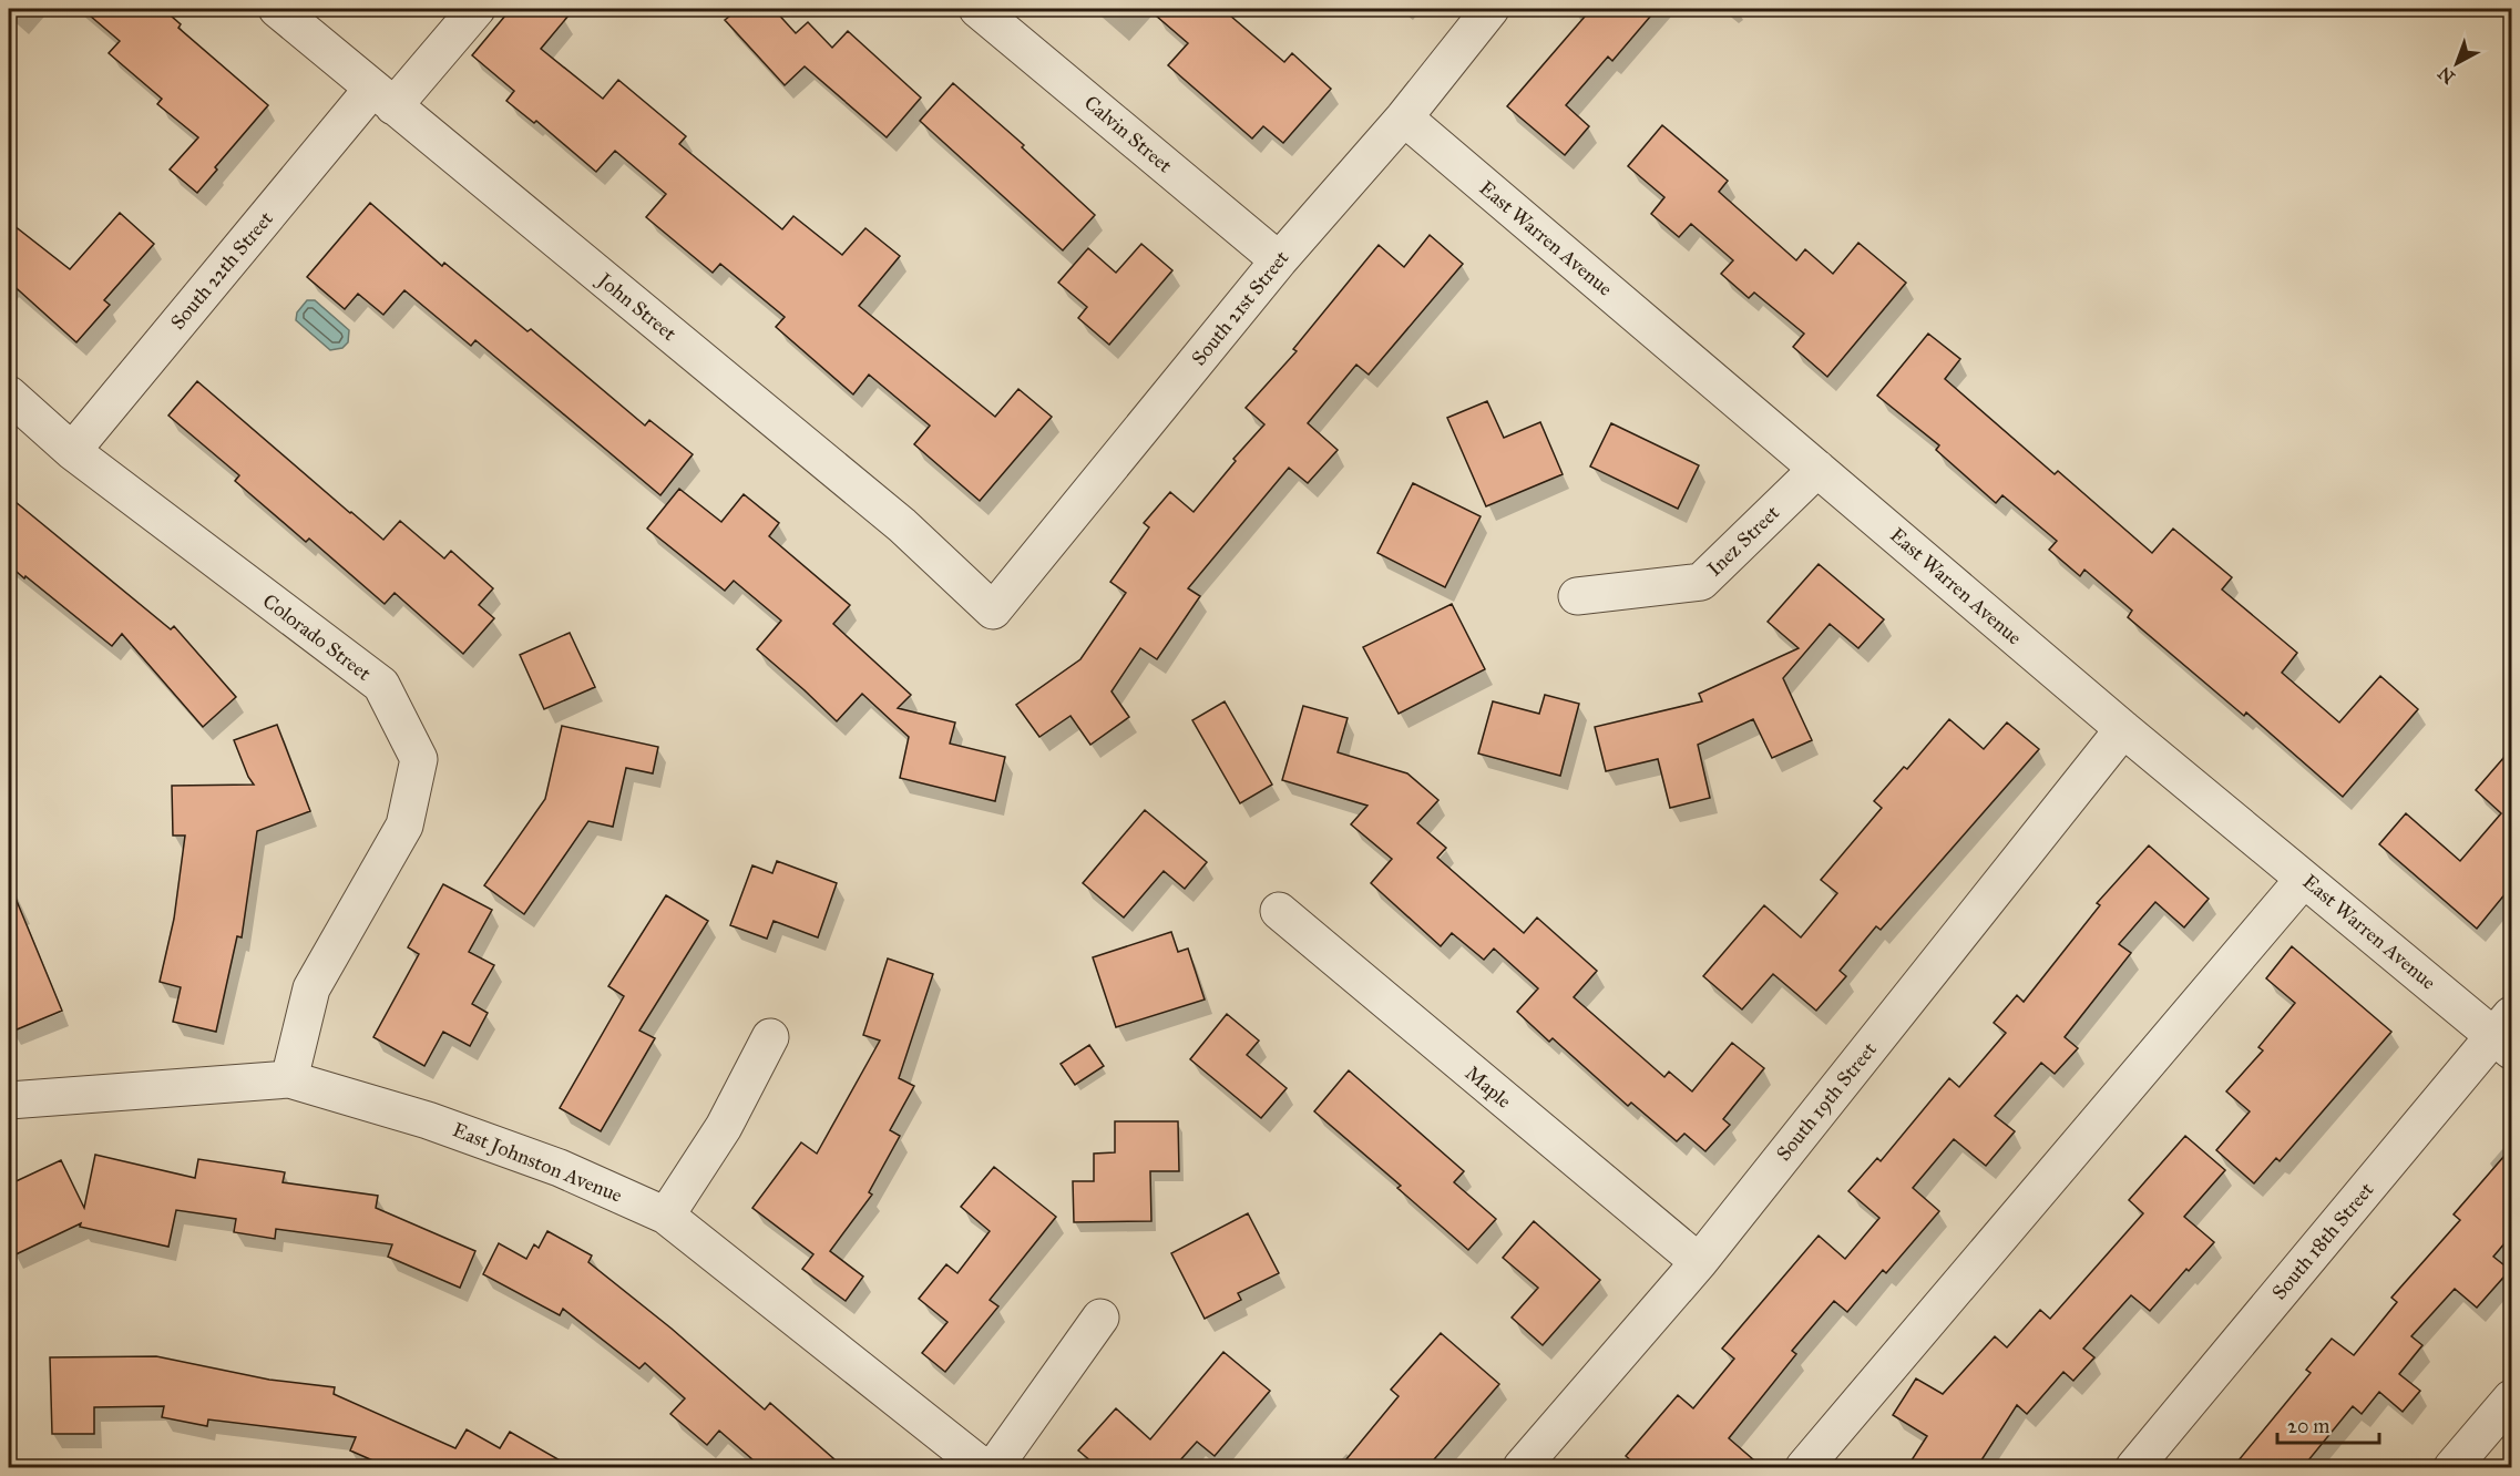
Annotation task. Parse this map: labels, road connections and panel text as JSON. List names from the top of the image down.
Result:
{
  "streets": {
    "street": [
      "Calvin Street",
      "East Warren Avenue",
      "South 22th Street",
      "John Street",
      "South 21st Street",
      "Inez Street",
      "Colorado Street",
      "Maple",
      "South 19th Street",
      "East Johnston Avenue",
      "South 18th Street"
    ]
  },
  "crossings": [
    ["Calvin Street", "South 21st Street"],
    ["East Warren Avenue", "South 21st Street"],
    ["East Warren Avenue", "Inez Street"],
    ["East Warren Avenue", "South 19th Street"],
    ["East Warren Avenue", "South 18th Street"],
    ["South 22th Street", "John Street"],
    ["South 22th Street", "Colorado Street"],
    ["John Street", "South 21st Street"],
    ["Colorado Street", "East Johnston Avenue"],
    ["Maple", "South 19th Street"]
  ],
  "scale_bar": "20 m",
  "north": "bottom left"
}
